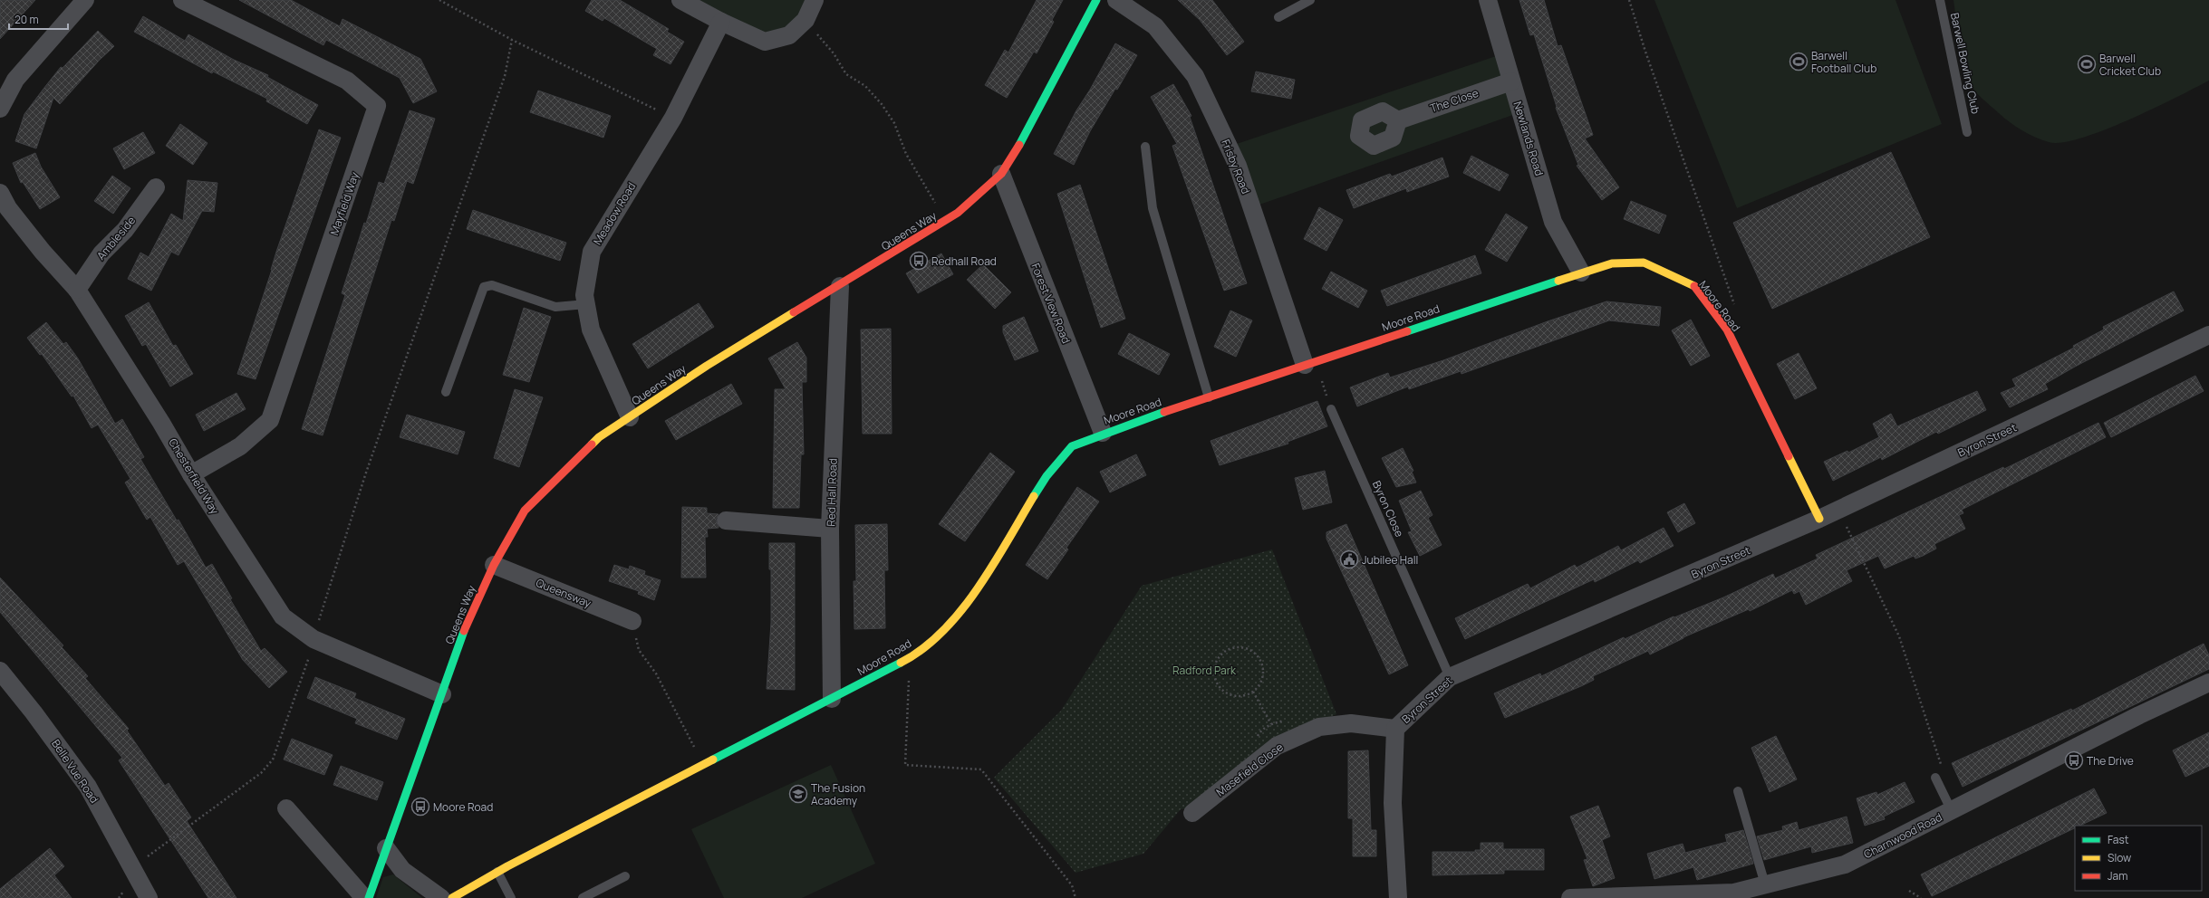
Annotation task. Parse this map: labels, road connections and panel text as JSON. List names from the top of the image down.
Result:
{
  "streets": {
    "street": [
      "The Close",
      "Newlands Road",
      "Frisby Road",
      "Mayfield Way",
      "Meadow Road",
      "Queens Way",
      "Ambleside",
      "Forest View Road",
      "Moore Road",
      "Byron Street",
      "Chesterfield Way",
      "Red Hall Road",
      "Queensway",
      "Masefield Close",
      "Belle Vue Road",
      "Charnwood Road"
    ],
    "lane": ["Barwell Bowling Club", "Byron Close"]
  },
  "crossings": [
    ["The Close", "Newlands Road"],
    ["Newlands Road", "Moore Road"],
    ["Frisby Road", "Moore Road"],
    ["Mayfield Way", "Chesterfield Way"],
    ["Meadow Road", "Queens Way"],
    ["Queens Way", "Forest View Road"],
    ["Queens Way", "Chesterfield Way"],
    ["Queens Way", "Red Hall Road"],
    ["Queens Way", "Queensway"],
    ["Ambleside", "Chesterfield Way"],
    ["Forest View Road", "Moore Road"],
    ["Moore Road", "Byron Street"],
    ["Moore Road", "Red Hall Road"],
    ["Byron Street", "Byron Close"],
    ["Byron Street", "Masefield Close"]
  ],
  "parks": ["Radford Park"],
  "places": {
    "sports": ["Barwell Football Club", "Barwell Cricket Club"],
    "bus stop": ["Redhall Road", "The Drive", "Moore Road"],
    "public building": ["Jubilee Hall"],
    "school or university": ["The Fusion Academy"]
  },
  "legend": ["Fast", "Slow", "Jam"],
  "scale_bar": "20 m"
}
